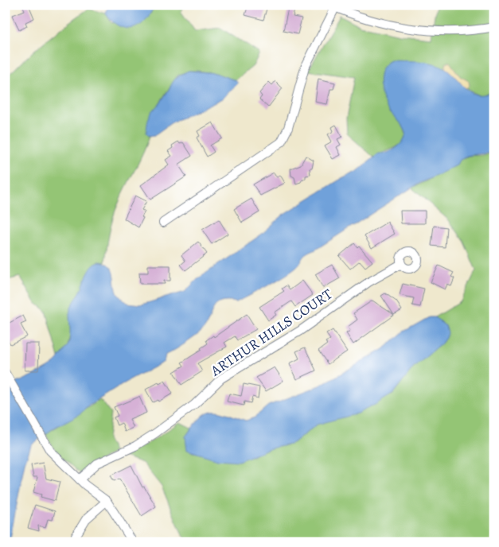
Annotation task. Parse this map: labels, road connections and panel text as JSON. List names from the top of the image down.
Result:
{
  "streets": {
    "street": ["ARTHUR HILLS COURT"]
  }
}
